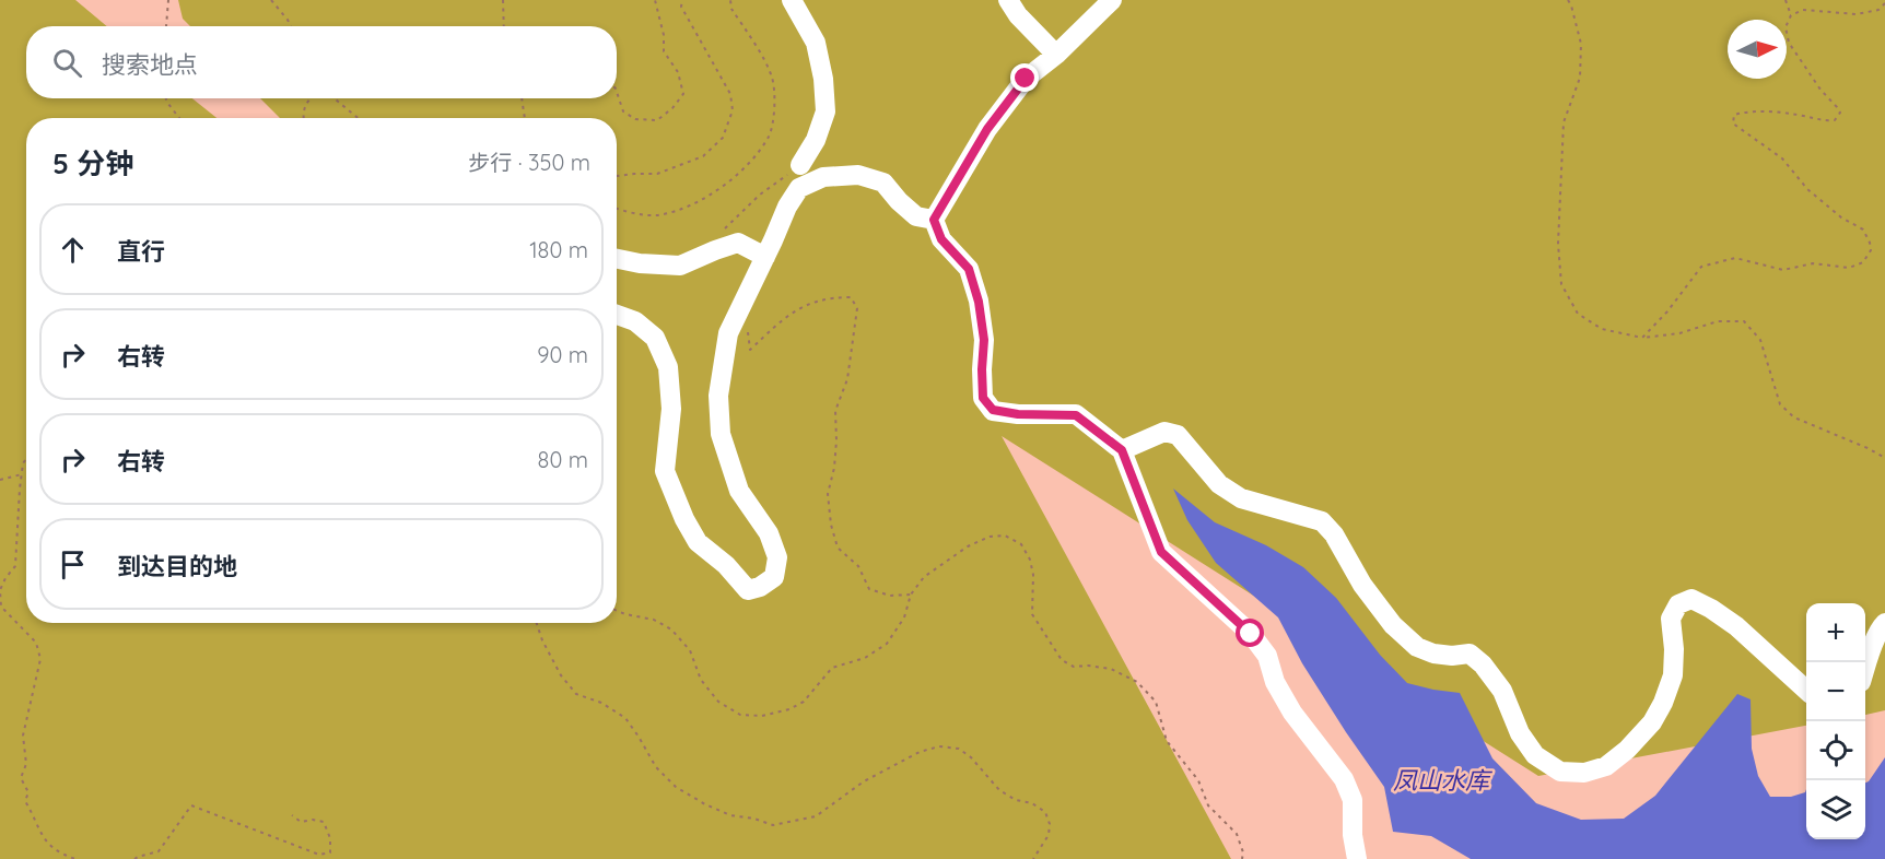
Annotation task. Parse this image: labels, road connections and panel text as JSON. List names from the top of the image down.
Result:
{
  "water": ["凤山水库"],
  "north": "right",
  "page": {
    "search": "搜索地点",
    "heading": ["5 分钟", "步行 · 350 m"],
    "list": [
      ["直行", "180 m"],
      ["右转", "90 m"],
      ["右转", "80 m"],
      "到达目的地"
    ],
    "map_buttons": ["+", "−"]
  }
}
